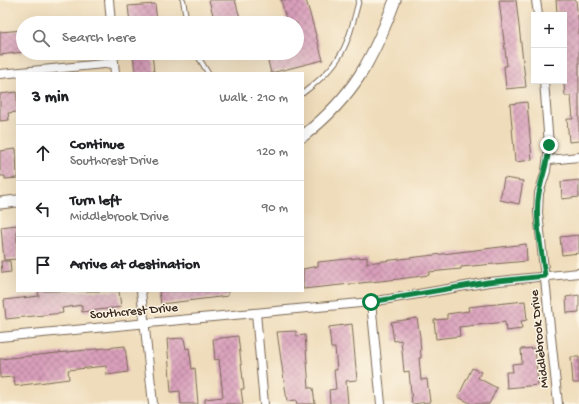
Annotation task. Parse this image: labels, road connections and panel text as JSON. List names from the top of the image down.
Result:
{
  "streets": {
    "street": ["Southcrest Drive", "Middlebrook Drive"]
  },
  "crossings": [
    ["Southcrest Drive", "Middlebrook Drive"]
  ],
  "page": {
    "map_buttons": ["+", "−"],
    "search": "Search here",
    "heading": ["3 min", "Walk · 210 m"],
    "list": [
      ["Continue", "Southcrest Drive", "120 m"],
      ["Turn left", "Middlebrook Drive", "90 m"],
      "Arrive at destination"
    ]
  }
}
